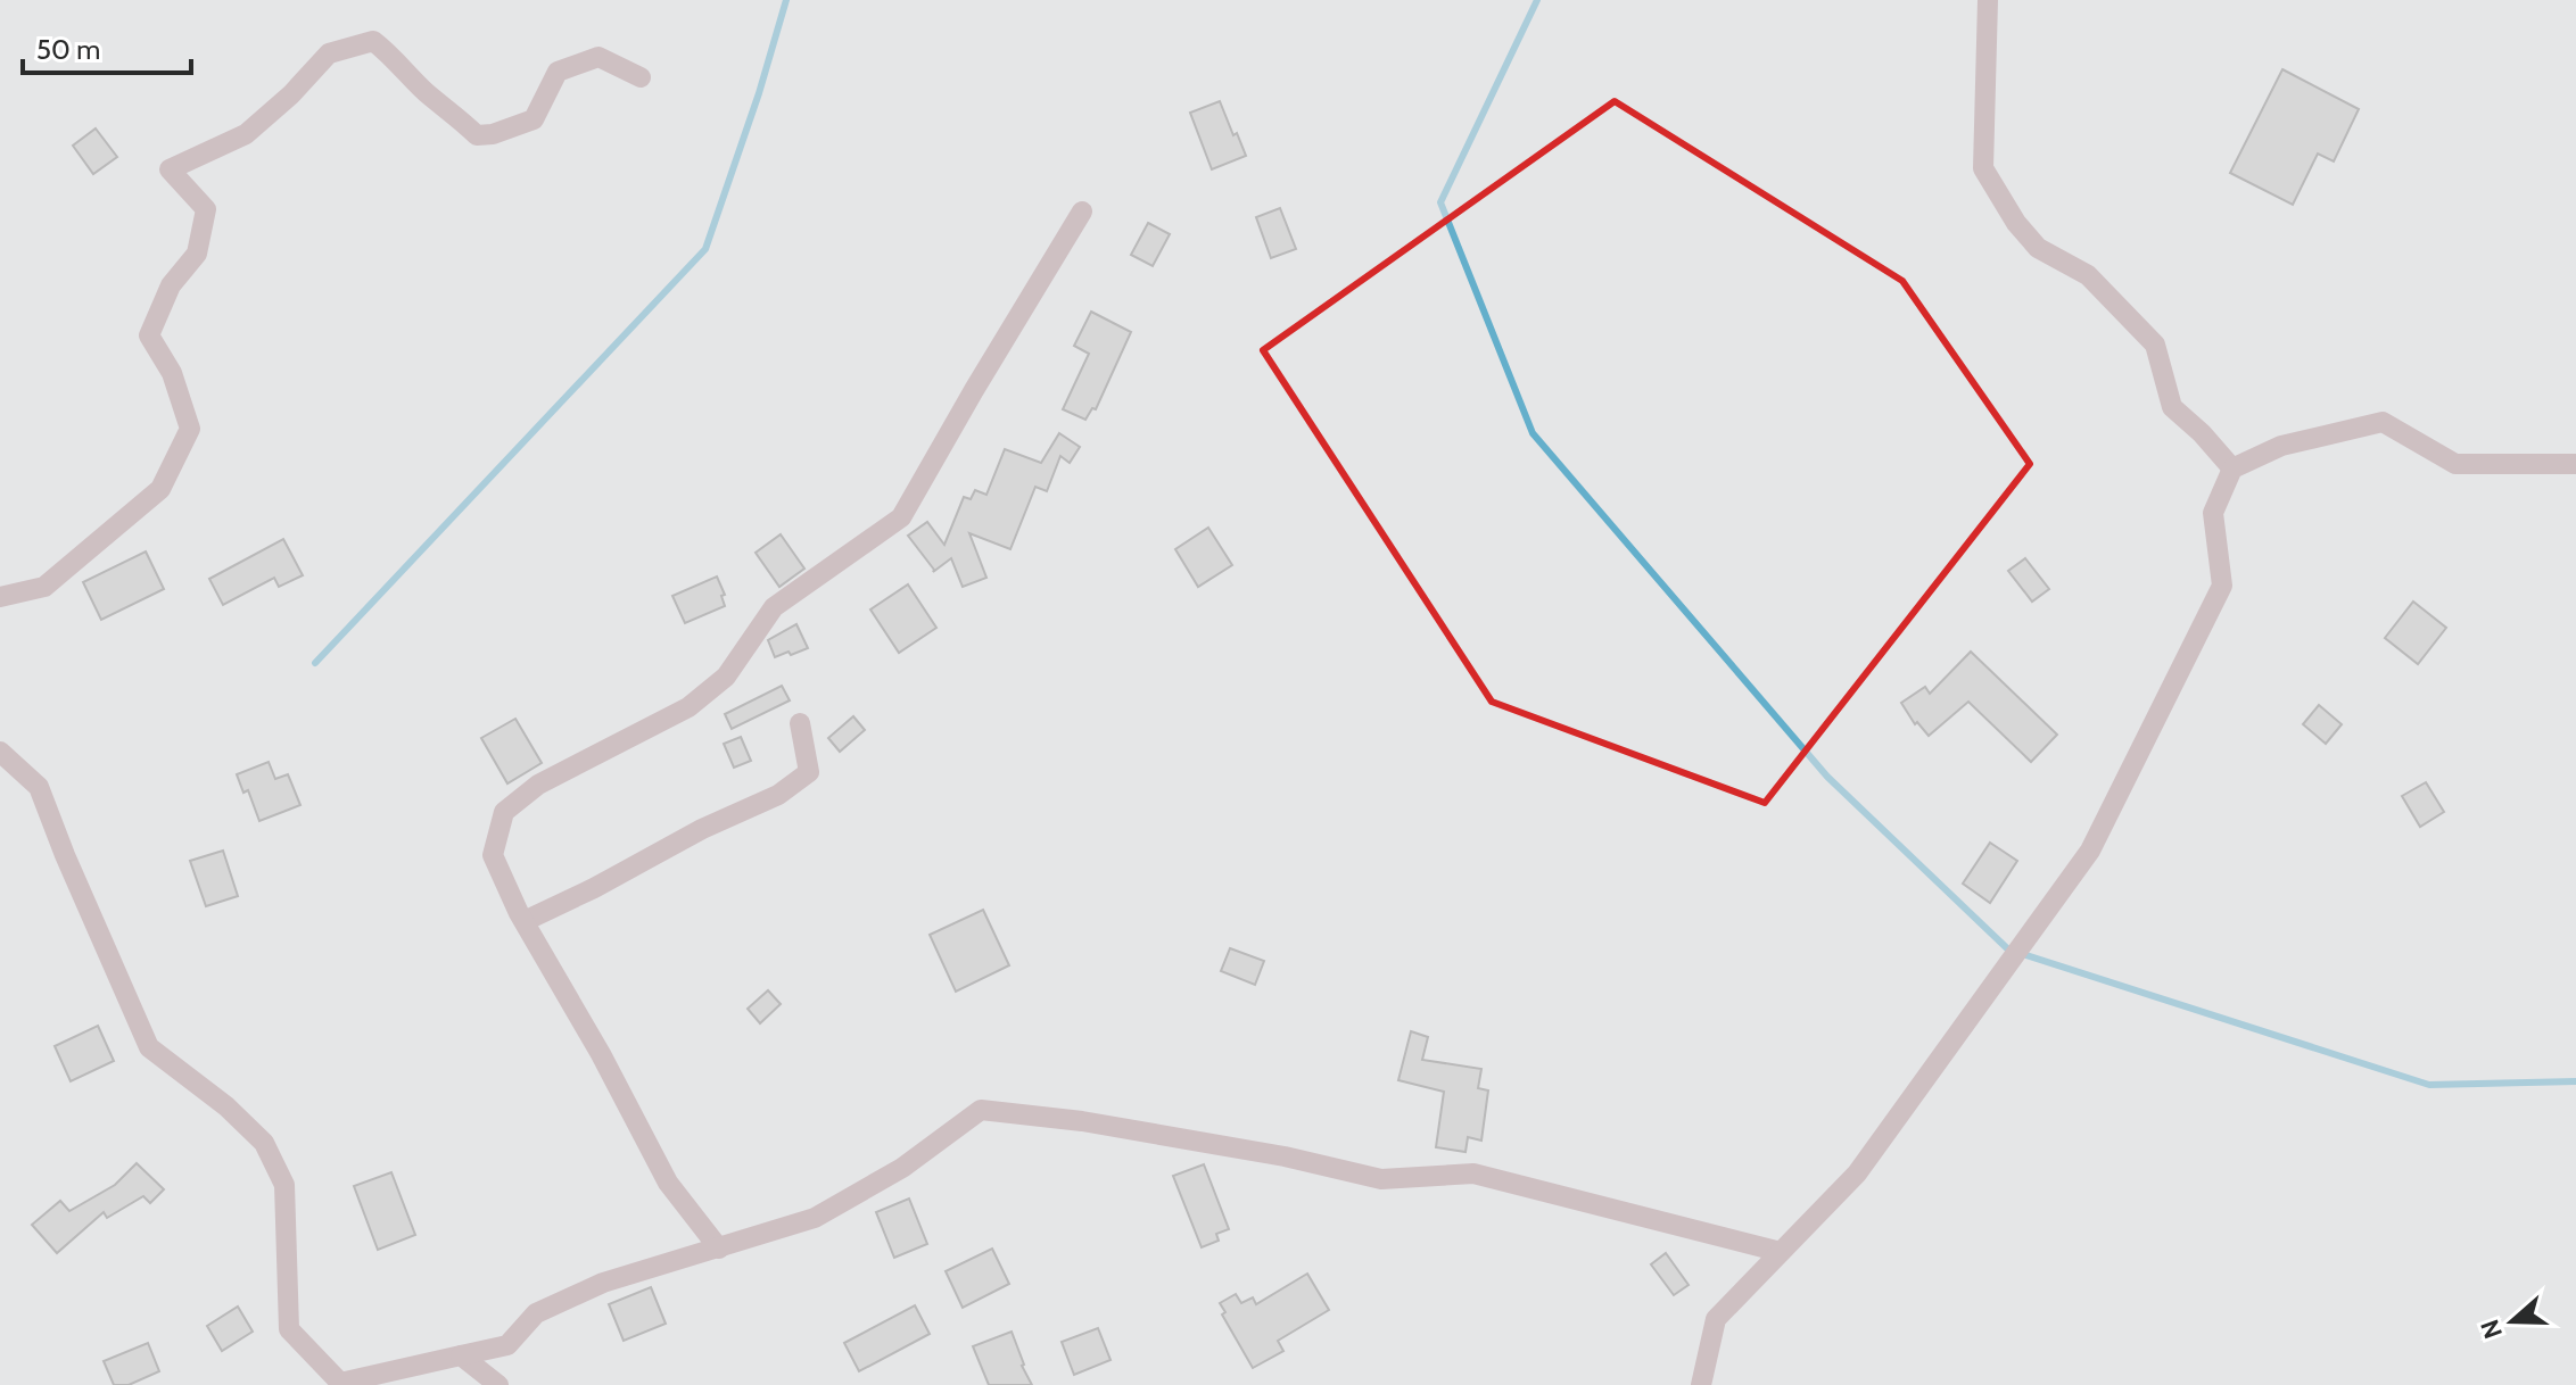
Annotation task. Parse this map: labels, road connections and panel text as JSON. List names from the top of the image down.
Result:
{
  "scale_bar": "50 m",
  "north": "left"
}
